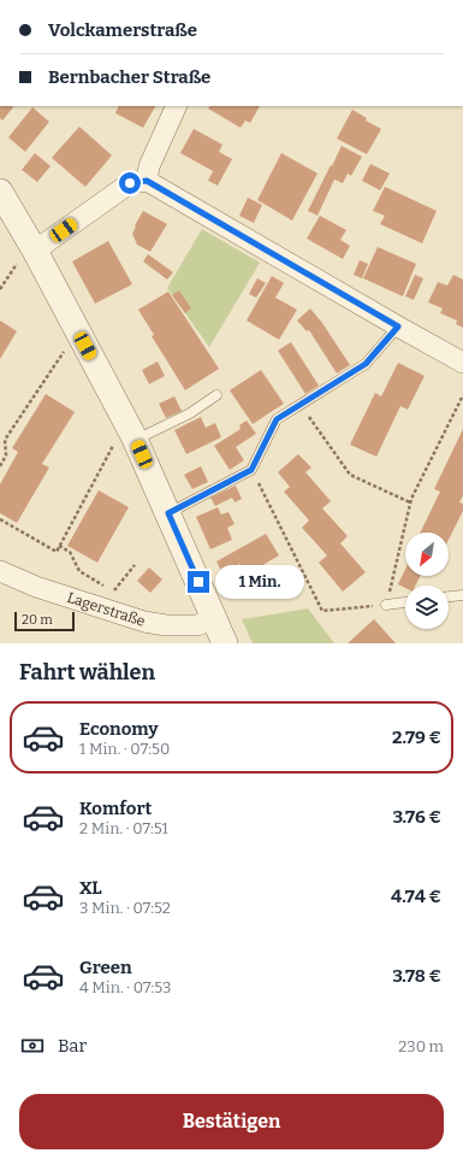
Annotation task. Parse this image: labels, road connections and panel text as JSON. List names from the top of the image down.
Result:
{
  "streets": {
    "street": ["Lagerstraße"]
  },
  "scale_bar": "20 m",
  "north": "bottom left",
  "page": {
    "banner": ["Volckamerstraße", "Bernbacher Straße"],
    "bubble": "1 Min.",
    "scale": "20 m",
    "heading": "Fahrt wählen",
    "list": [
      {
        "name": "Economy",
        "note": "1 Min. · 07:50",
        "value": "2.79 €"
      },
      {
        "name": "Komfort",
        "note": "2 Min. · 07:51",
        "value": "3.76 €"
      },
      {
        "name": "XL",
        "note": "3 Min. · 07:52",
        "value": "4.74 €"
      },
      {
        "name": "Green",
        "note": "4 Min. · 07:53",
        "value": "3.78 €"
      }
    ],
    "pay": ["Bar", "230 m"],
    "buttons": "Bestätigen"
  }
}
